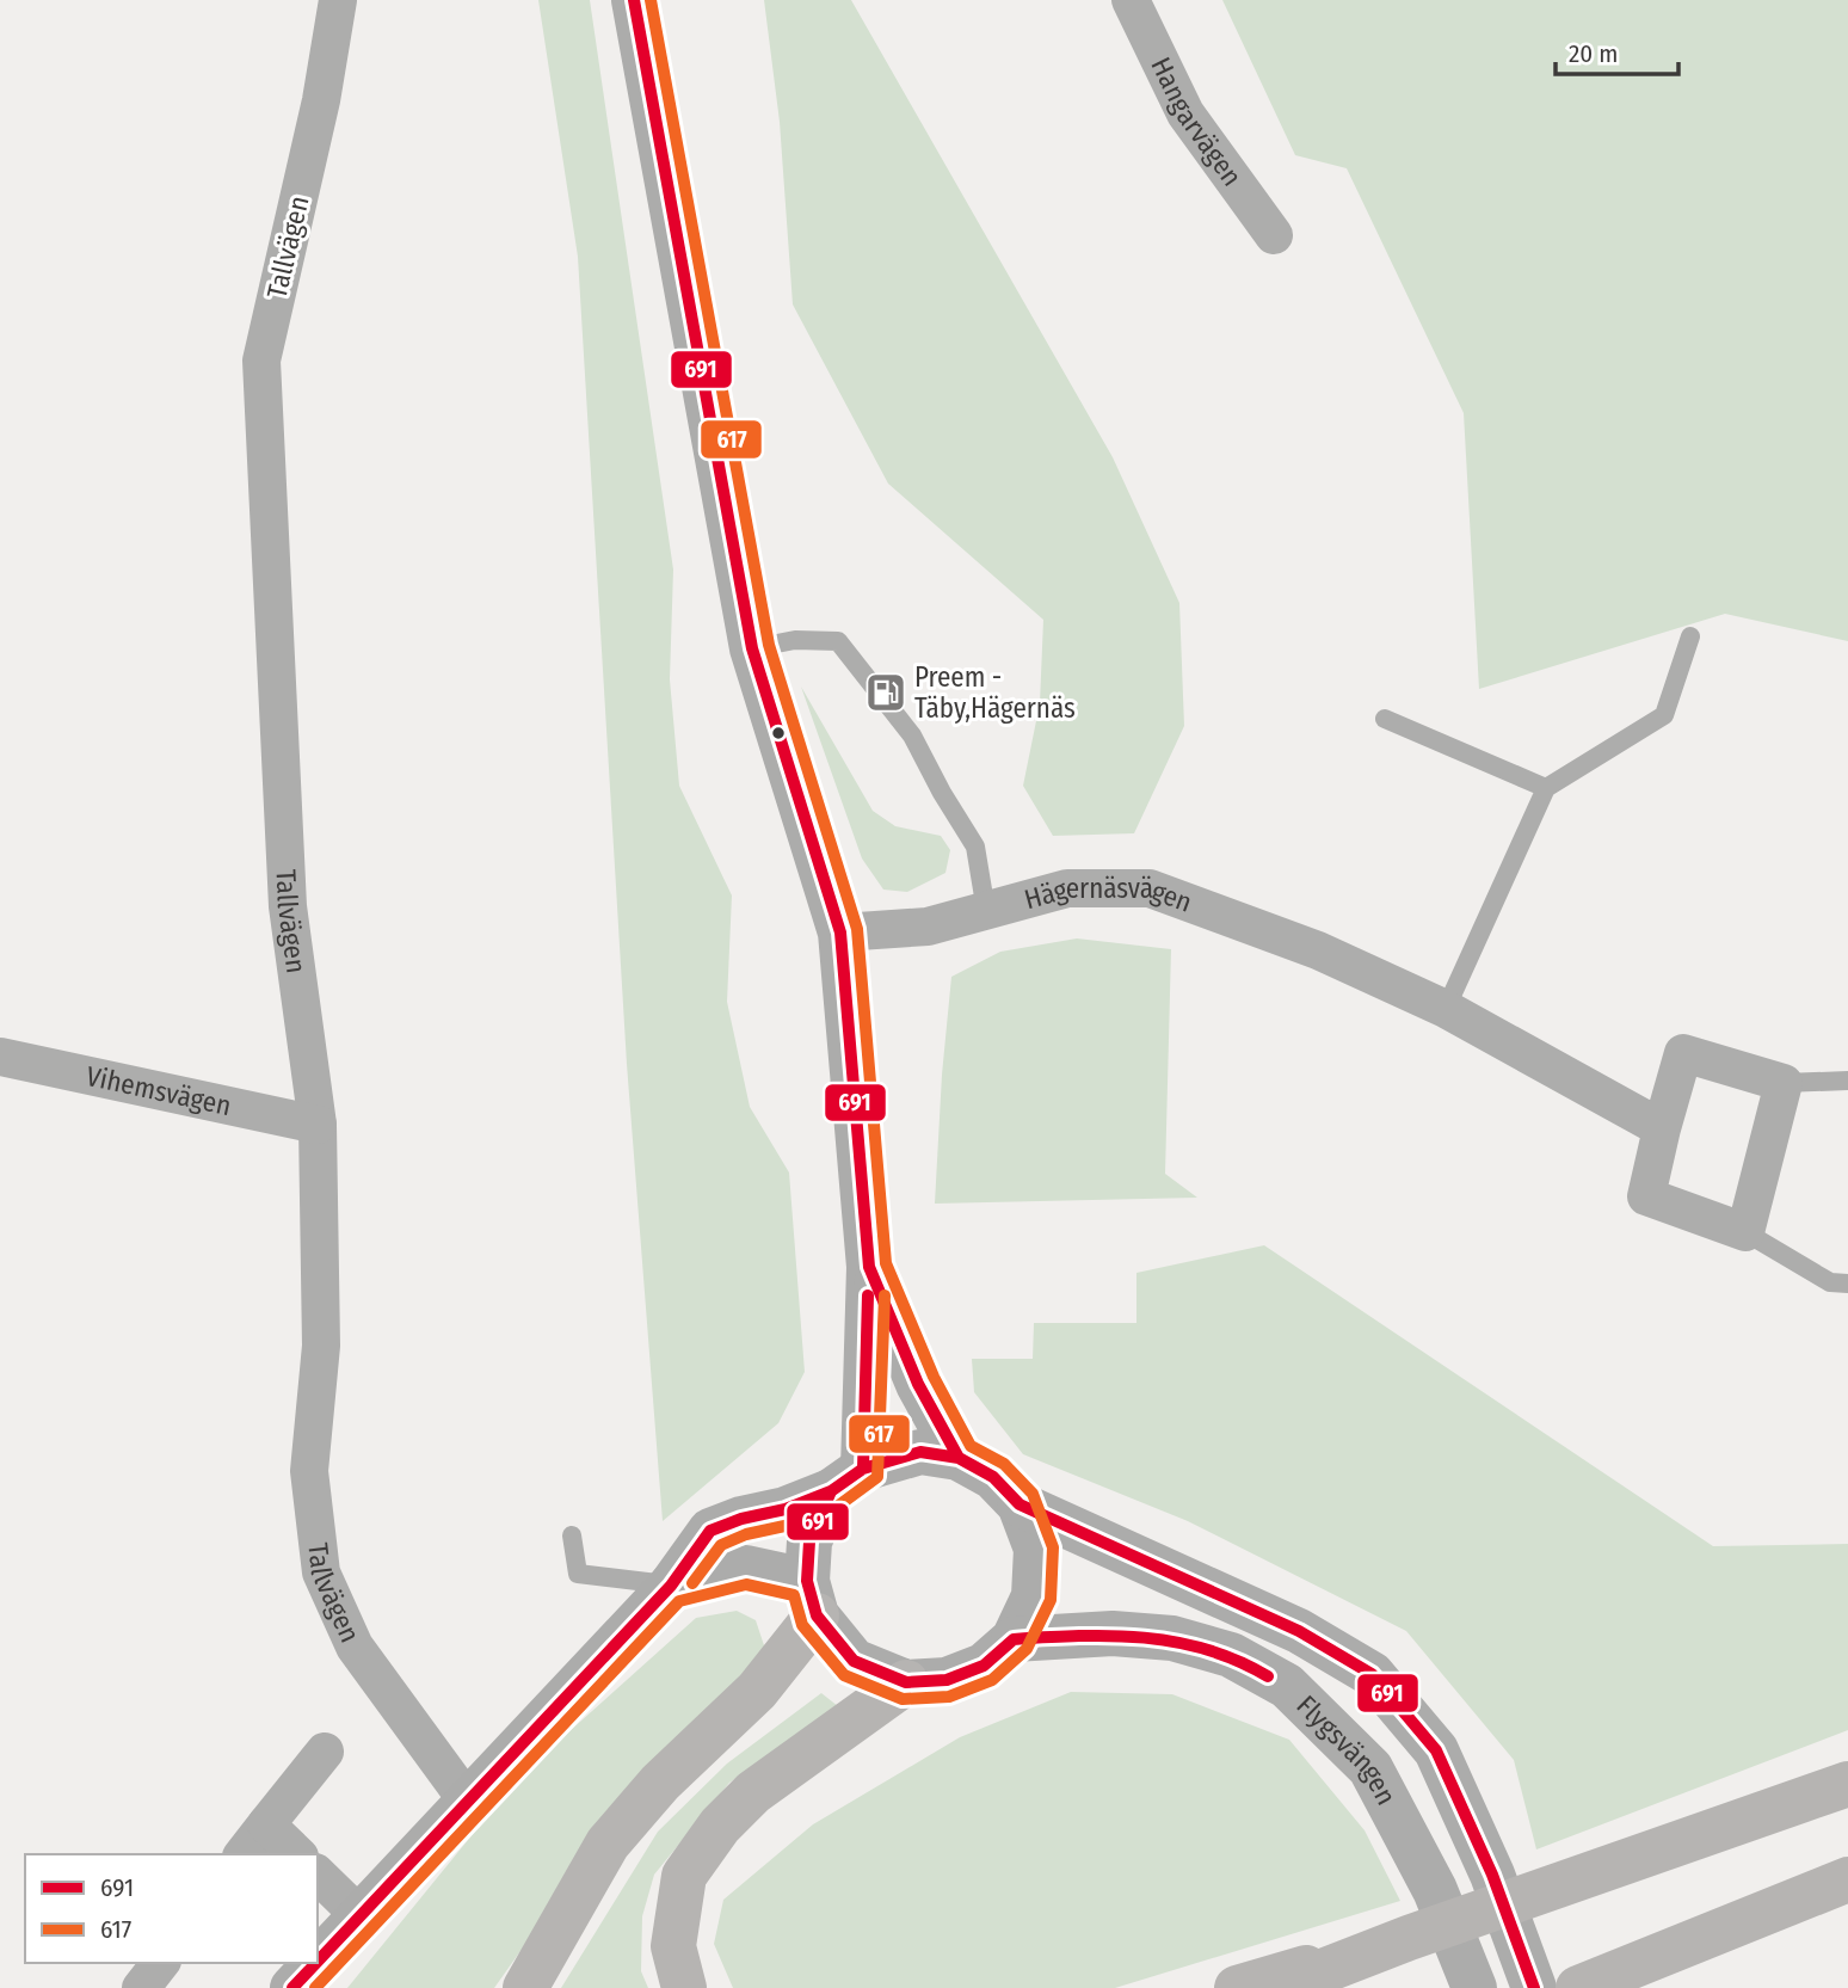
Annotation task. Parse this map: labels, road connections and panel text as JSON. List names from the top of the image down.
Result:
{
  "streets": {
    "street": [
      "Hangarvägen",
      "Tallvägen",
      "Hägernäsvägen",
      "Vihemsvägen",
      "Flygsvängen"
    ]
  },
  "crossings": [
    ["Tallvägen", "Vihemsvägen"]
  ],
  "places": {
    "fuel station": ["Preem - Täby,Hägernäs"]
  },
  "lines": ["transit line 691", "transit line 617"],
  "legend": ["691", "617"],
  "scale_bar": "20 m"
}
